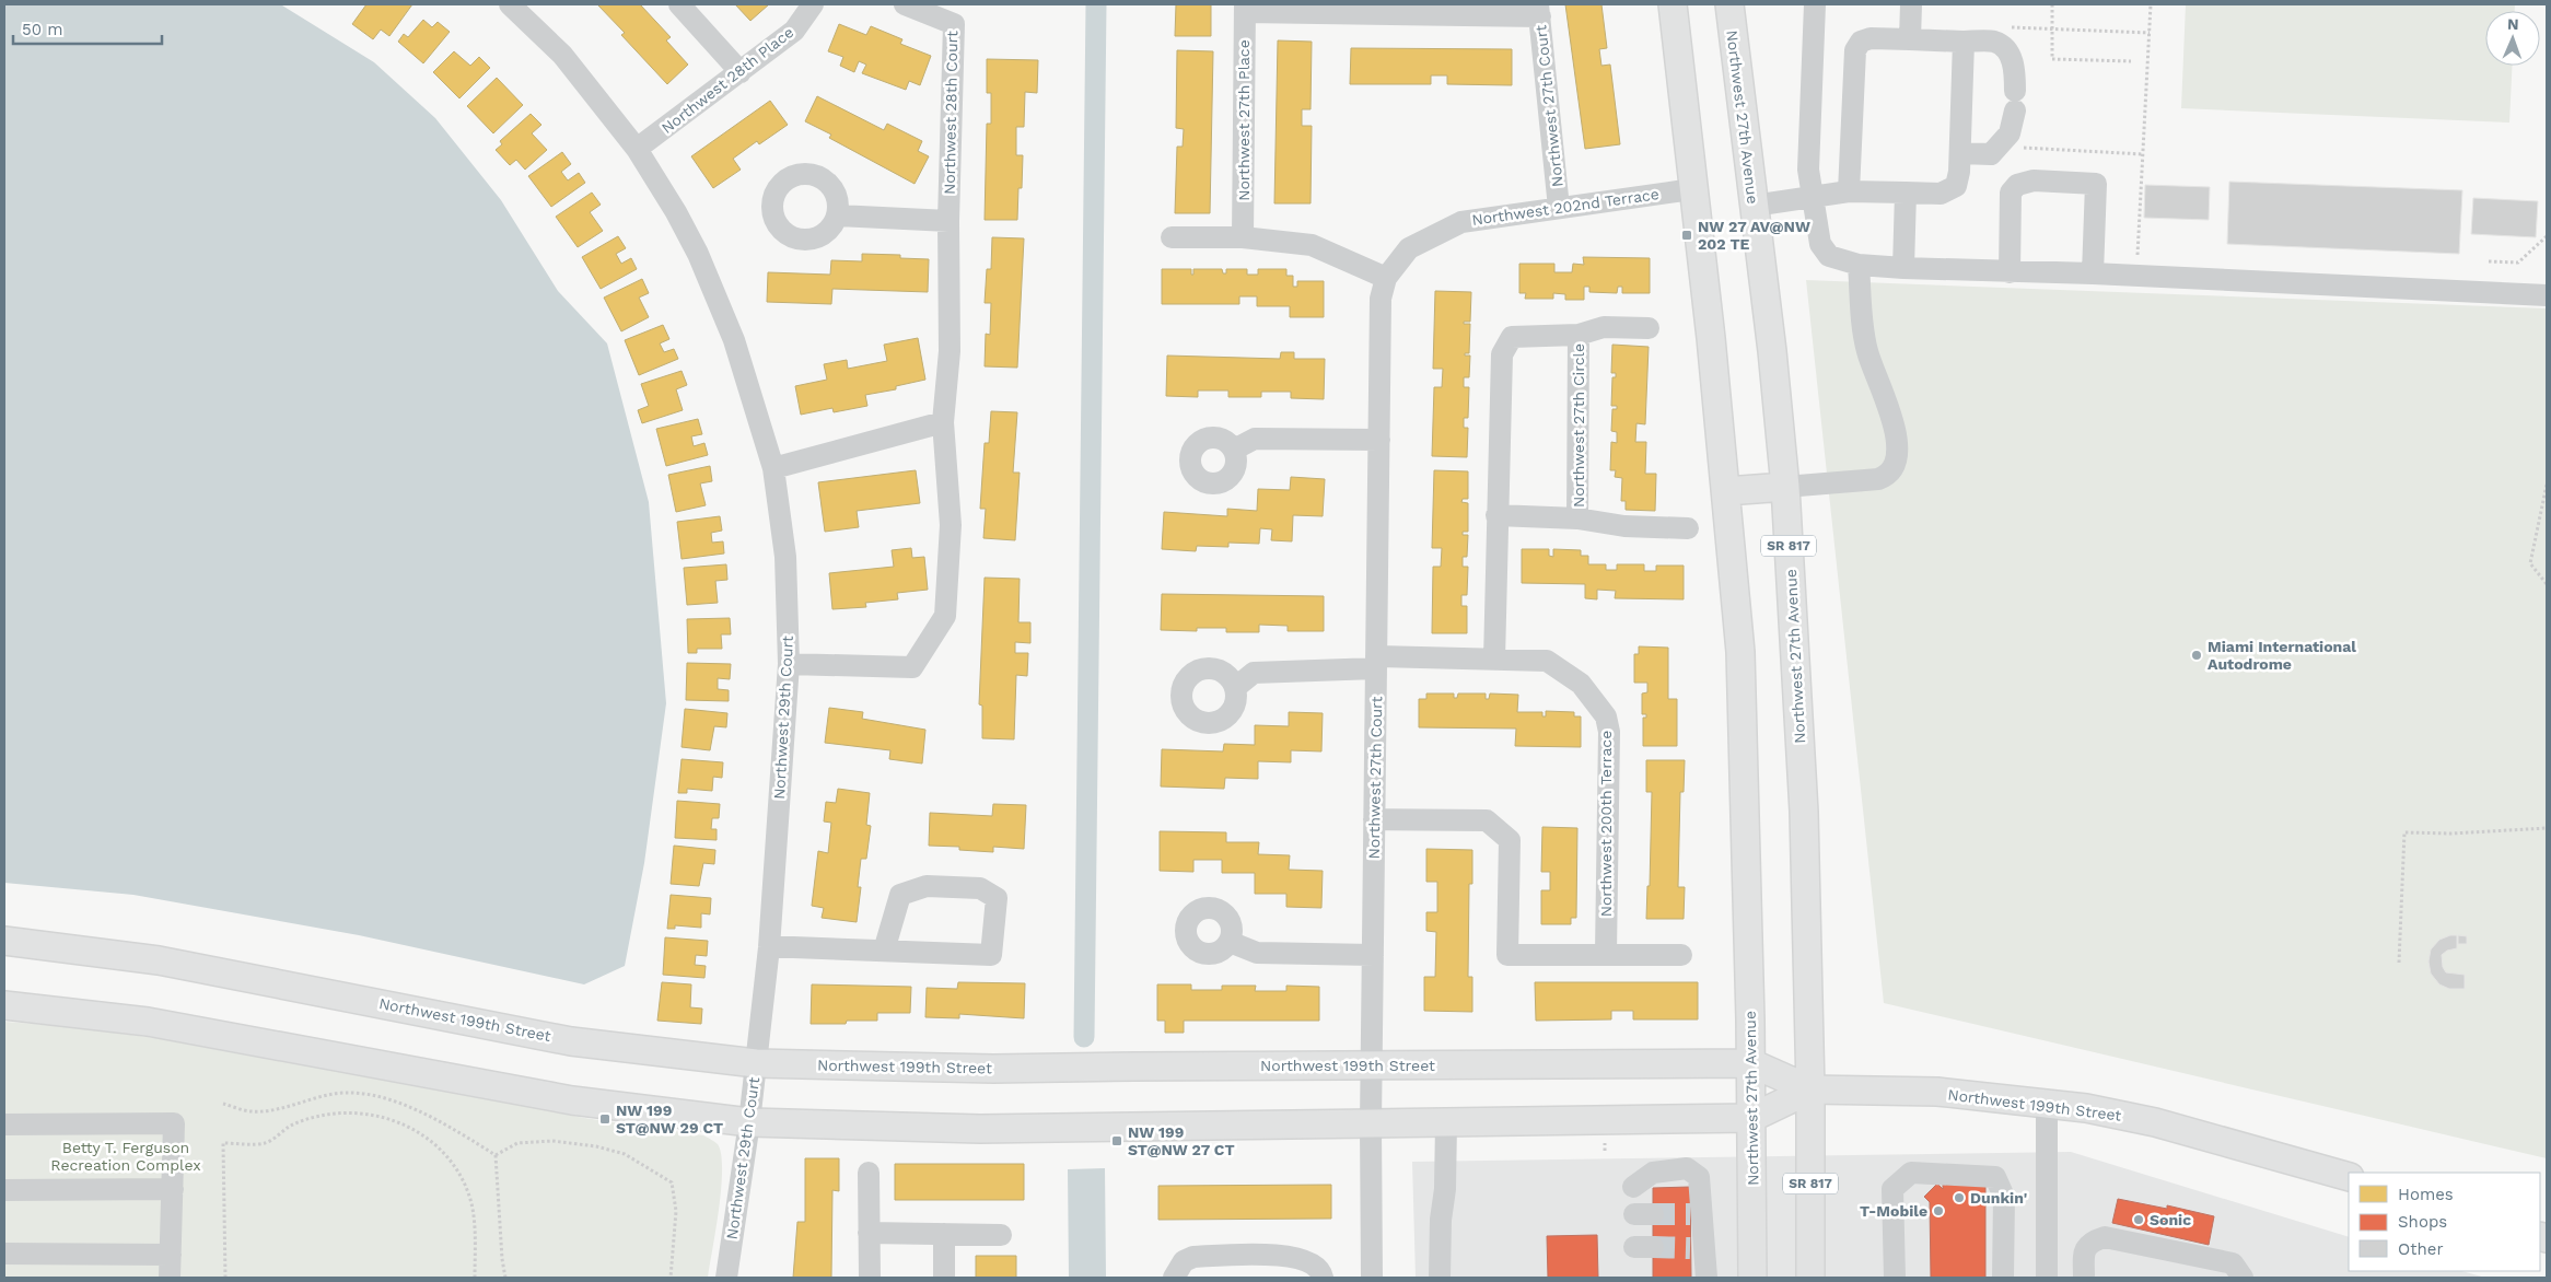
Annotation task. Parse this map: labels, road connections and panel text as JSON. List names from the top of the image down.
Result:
{
  "streets": {
    "main road": ["Northwest 27th Avenue", "SR 817", "Northwest 199th Street"],
    "street": [
      "Northwest 28th Place",
      "Northwest 27th Court",
      "Northwest 28th Court",
      "Northwest 27th Place",
      "Northwest 202nd Terrace",
      "Northwest 27th Circle",
      "Northwest 29th Court",
      "Northwest 200th Terrace"
    ]
  },
  "crossings": [
    ["Northwest 28th Place", "Northwest 29th Court"],
    ["Northwest 27th Court", "Northwest 202nd Terrace"],
    ["Northwest 27th Court", "Northwest 200th Terrace"],
    ["Northwest 27th Court", "Northwest 199th Street"],
    ["Northwest 28th Court", "Northwest 29th Court"],
    ["Northwest 27th Avenue", "Northwest 202nd Terrace"],
    ["Northwest 27th Avenue", "Northwest 199th Street"],
    ["Northwest 27th Circle", "Northwest 200th Terrace"],
    ["Northwest 29th Court", "Northwest 199th Street"]
  ],
  "parks": ["Betty T. Ferguson Recreation Complex"],
  "places": {
    "transit": ["NW 27 AV@NW 202 TE", "NW 199 ST@NW 29 CT", "NW 199 ST@NW 27 CT"],
    "other": [
      "Miami International Autodrome",
      "Dunkin'",
      "T-Mobile",
      "Sonic"
    ]
  },
  "legend": ["Homes", "Shops", "Other"],
  "scale_bar": "50 m",
  "north": "top"
}
